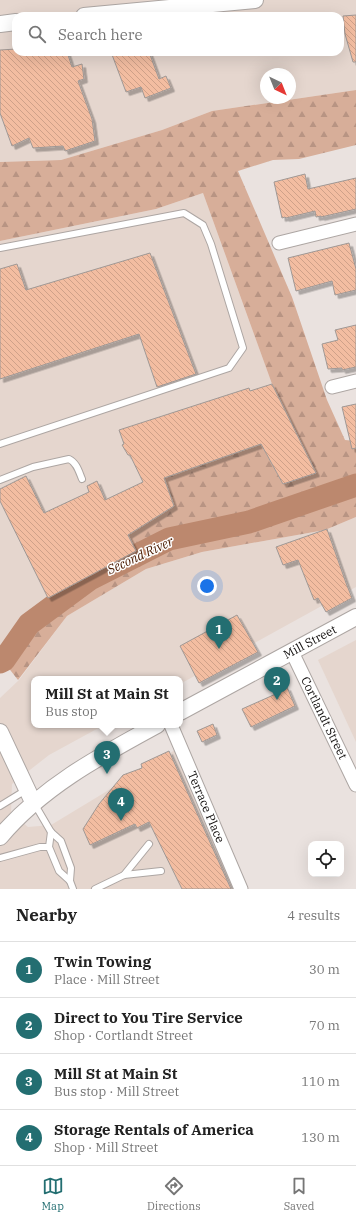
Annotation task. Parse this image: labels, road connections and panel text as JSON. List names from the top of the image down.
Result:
{
  "streets": {
    "street": ["Mill Street", "Cortlandt Street", "Terrace Place"]
  },
  "crossings": [
    ["Mill Street", "Cortlandt Street"]
  ],
  "water": ["Second River"],
  "north": "bottom right",
  "page": {
    "search": "Search here",
    "pins": [
      "1",
      "2",
      "3",
      "4"
    ],
    "popup": ["Mill St at Main St", "Bus stop"],
    "heading": ["Nearby", "4 results"],
    "list": [
      {
        "mark": "1",
        "name": "Twin Towing",
        "note": "Place · Mill Street",
        "value": "30 m"
      },
      {
        "mark": "2",
        "name": "Direct to You Tire Service",
        "note": "Shop · Cortlandt Street",
        "value": "70 m"
      },
      {
        "mark": "3",
        "name": "Mill St at Main St",
        "note": "Bus stop · Mill Street",
        "value": "110 m"
      },
      {
        "mark": "4",
        "name": "Storage Rentals of America",
        "note": "Shop · Mill Street",
        "value": "130 m"
      }
    ],
    "nav": ["Map", "Directions", "Saved"]
  }
}
